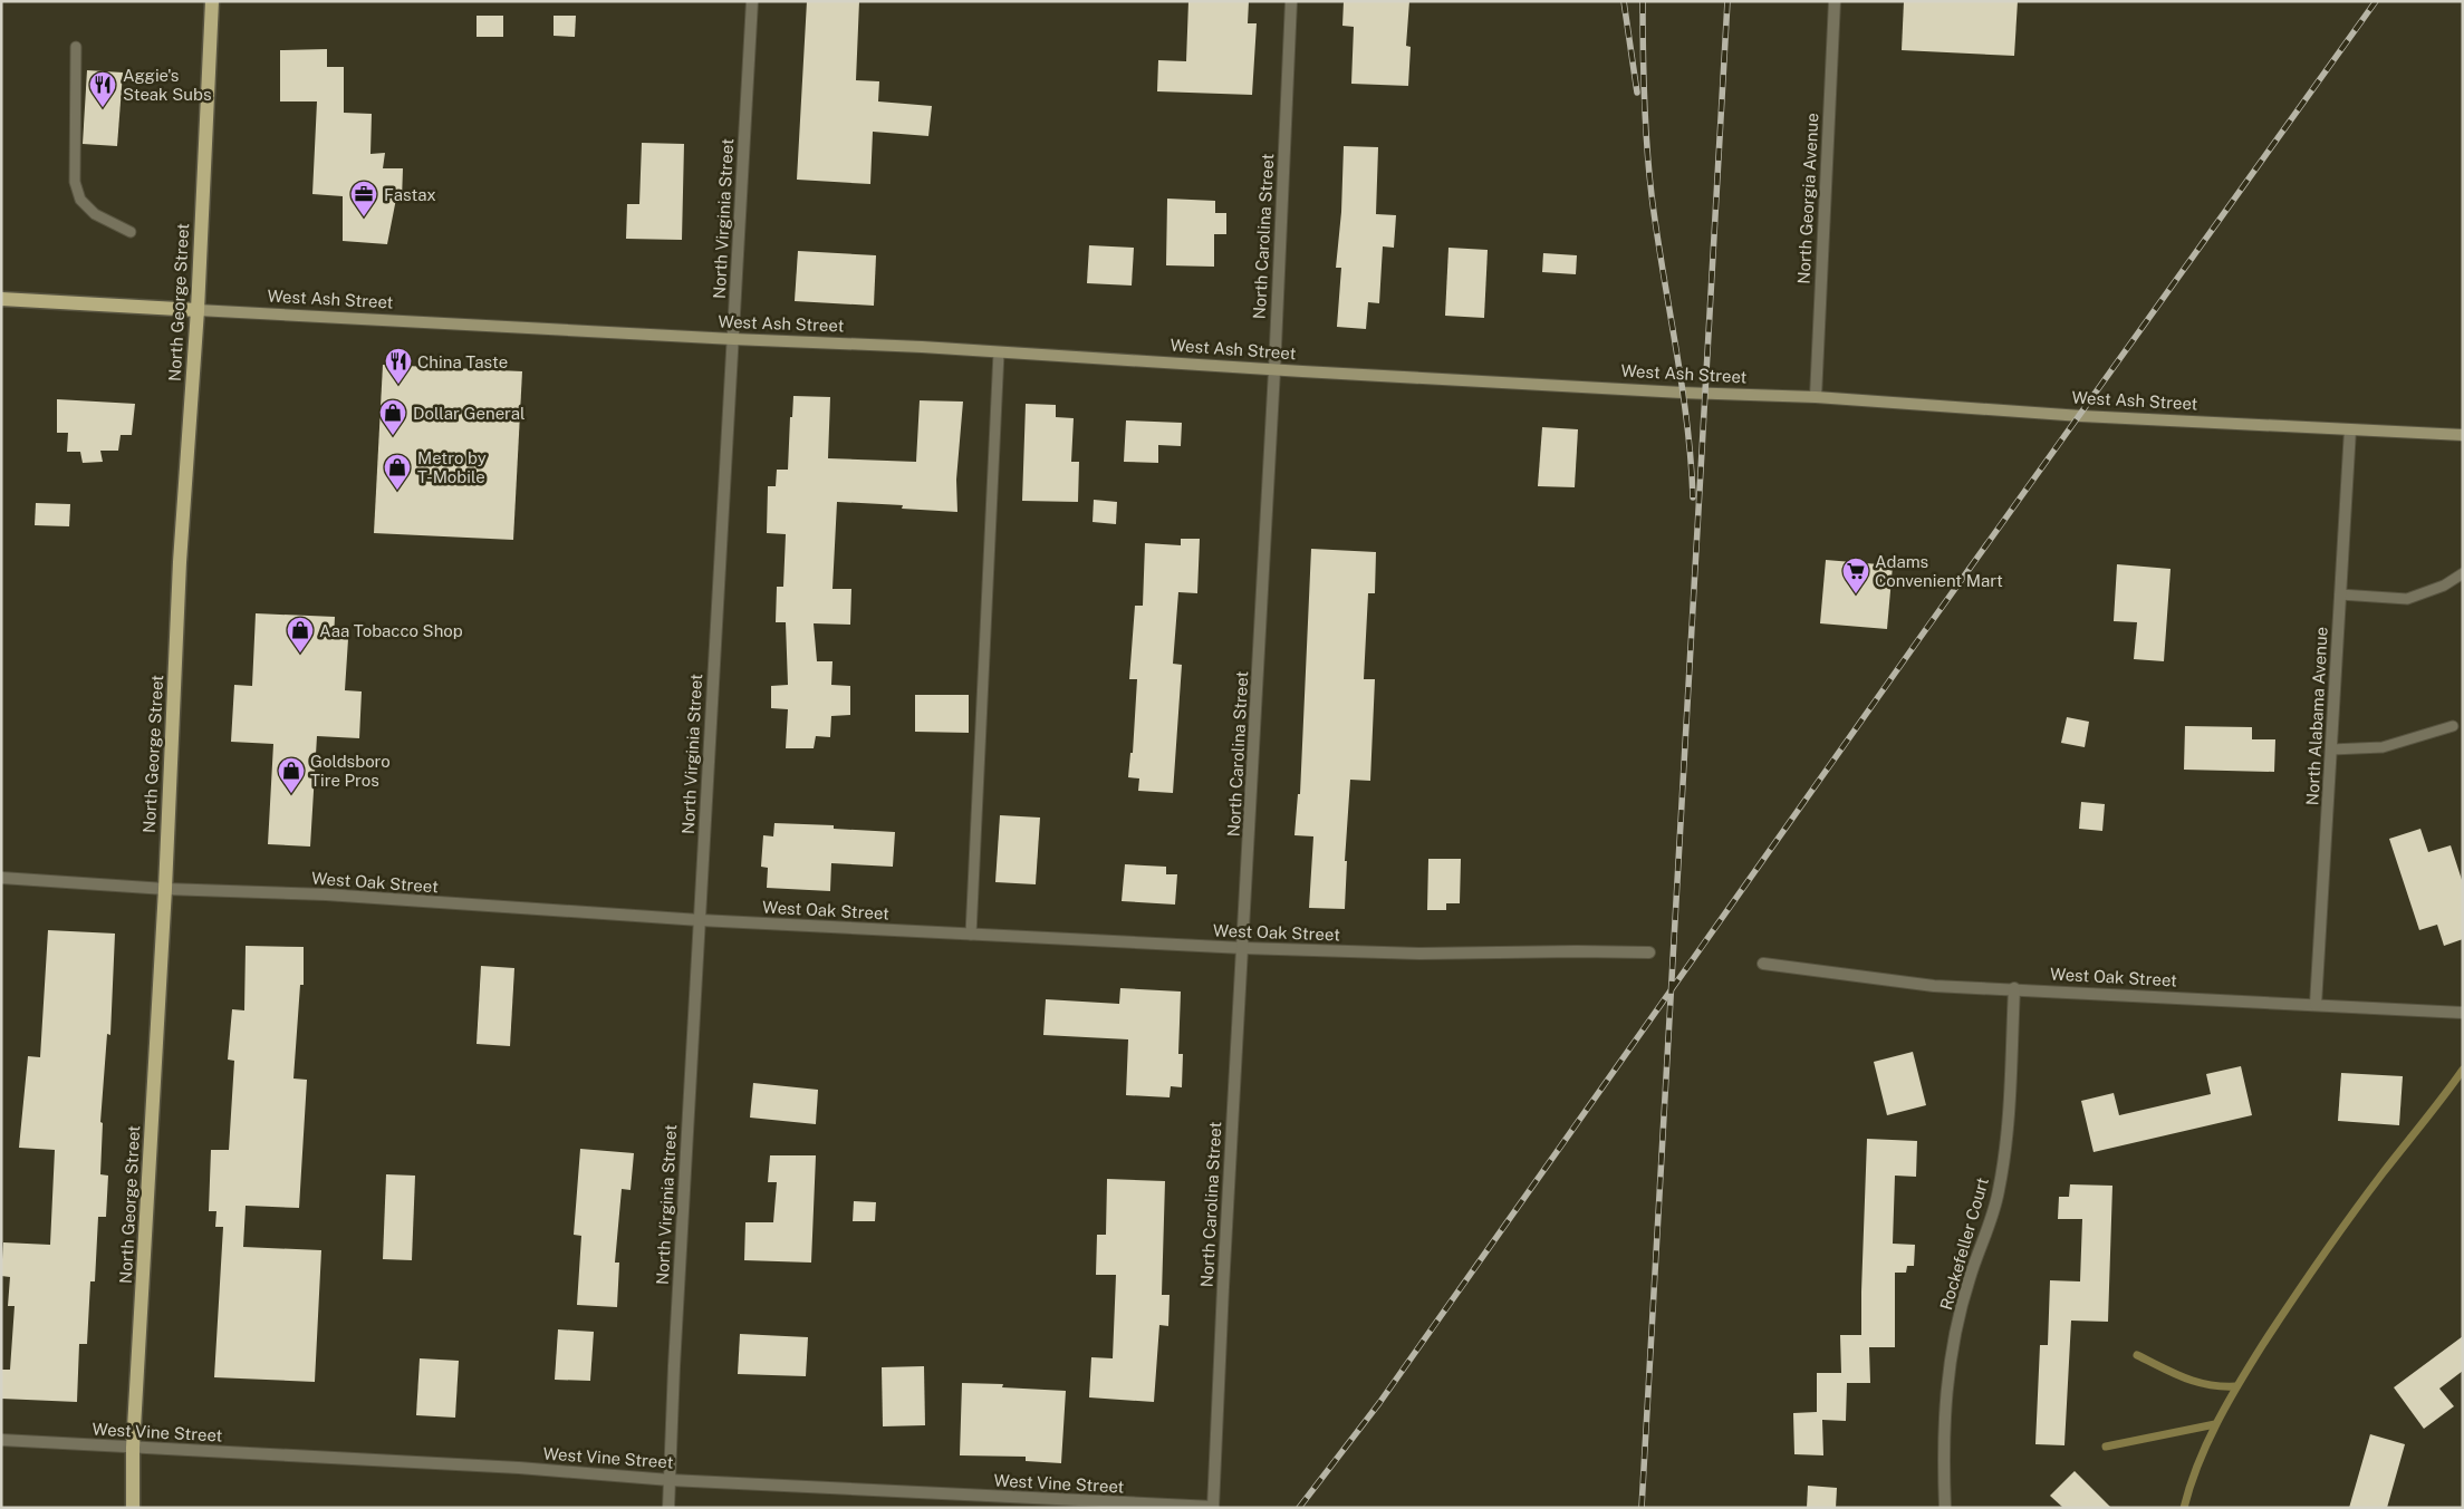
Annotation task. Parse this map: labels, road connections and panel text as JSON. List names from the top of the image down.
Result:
{
  "streets": {
    "main road": ["West Ash Street", "North George Street"],
    "street": [
      "North Georgia Avenue",
      "North Virginia Street",
      "North Carolina Street",
      "North Alabama Avenue",
      "West Oak Street",
      "Rockefeller Court",
      "West Vine Street"
    ]
  },
  "crossings": [
    ["North Georgia Avenue", "West Ash Street"],
    ["North Virginia Street", "West Ash Street"],
    ["North Virginia Street", "West Oak Street"],
    ["North Virginia Street", "West Vine Street"],
    ["North Carolina Street", "West Ash Street"],
    ["North Carolina Street", "West Oak Street"],
    ["North Carolina Street", "West Vine Street"],
    ["West Ash Street", "North George Street"],
    ["West Ash Street", "North Alabama Avenue"],
    ["North George Street", "West Oak Street"],
    ["North George Street", "West Vine Street"],
    ["North Alabama Avenue", "West Oak Street"],
    ["West Oak Street", "Rockefeller Court"]
  ],
  "places": {
    "restaurant": ["Aggie's Steak Subs", "China Taste"],
    "office": ["Fastax"],
    "shop": [
      "Dollar General",
      "Metro by T-Mobile",
      "Aaa Tobacco Shop",
      "Goldsboro Tire Pros"
    ],
    "supermarket": ["Adams Convenient Mart"]
  }
}
